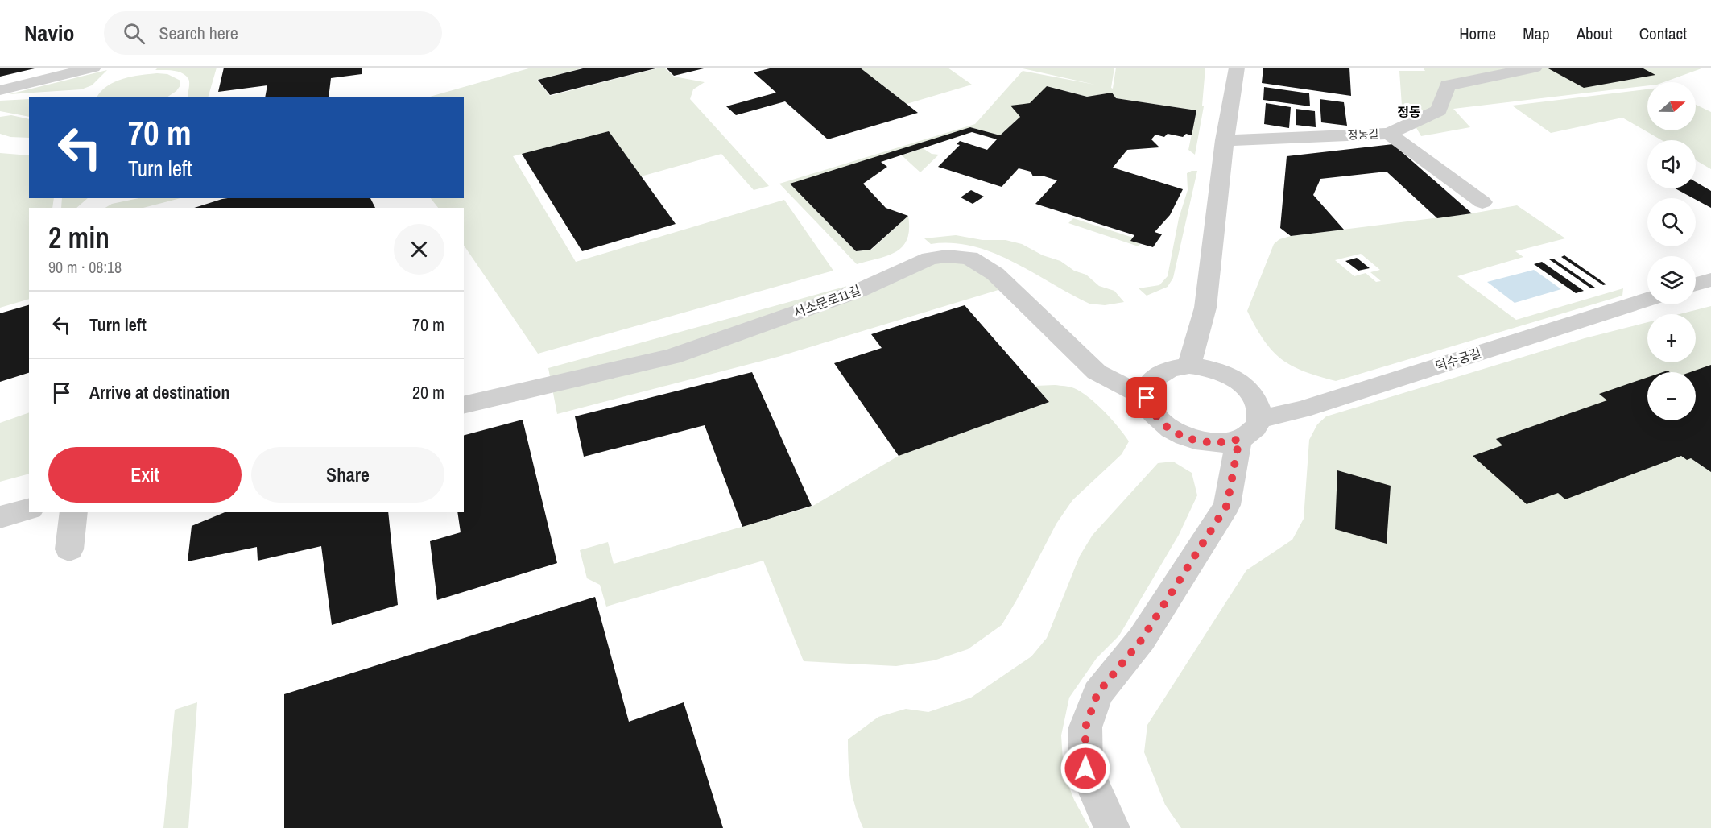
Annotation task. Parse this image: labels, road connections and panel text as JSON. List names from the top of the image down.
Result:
{
  "streets": {
    "street": ["정동길", "서소문로11길", "덕수궁길"]
  },
  "crossings": [
    ["서소문로11길", "덕수궁길"]
  ],
  "districts": ["정동"],
  "north": "right",
  "page": {
    "header": "Navio",
    "search": "Search here",
    "nav": [
      "Home",
      "Map",
      "About",
      "Contact"
    ],
    "map_buttons": ["+", "−"],
    "turn": ["70 m", "Turn left"],
    "heading": ["2 min", "90 m · 08:18"],
    "list": [
      {
        "name": "Turn left",
        "value": "70 m"
      },
      {
        "name": "Arrive at destination",
        "value": "20 m"
      }
    ],
    "buttons": ["Exit", "Share"]
  }
}
